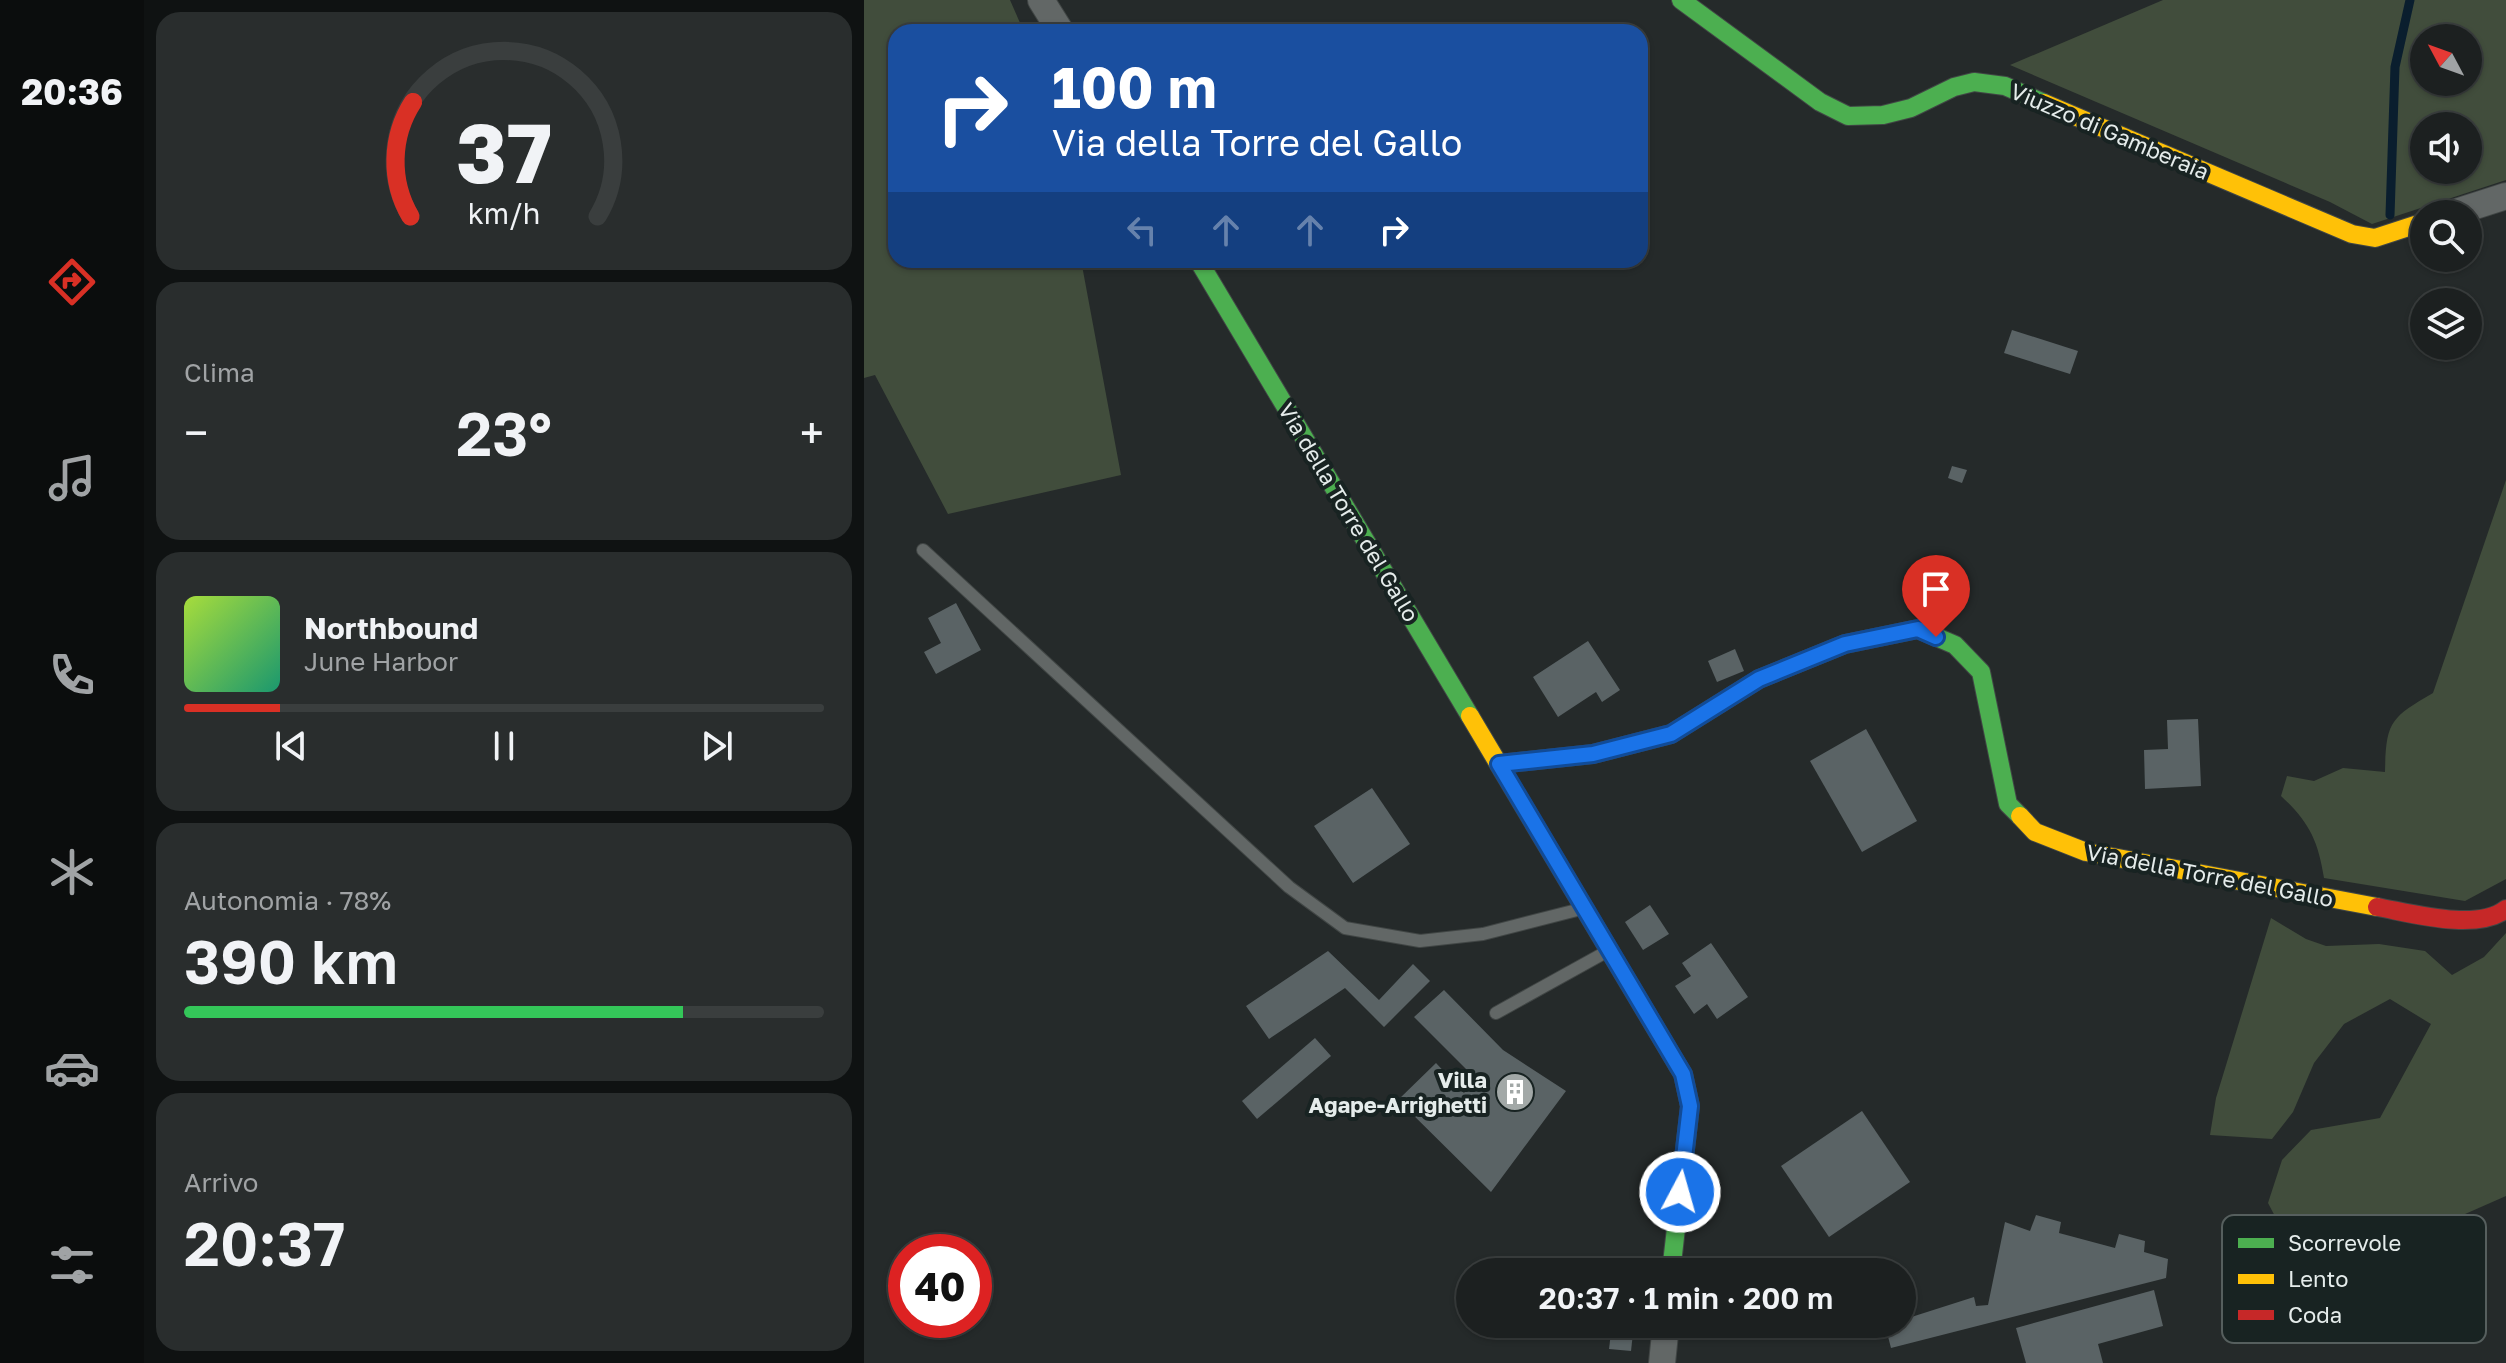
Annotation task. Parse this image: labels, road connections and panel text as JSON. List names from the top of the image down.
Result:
{
  "streets": {
    "street": ["Viuzzo di Gamberaia", "Via della Torre del Gallo"]
  },
  "places": {
    "building": ["Villa Agape-Arrighetti"]
  },
  "legend": ["Scorrevole", "Lento", "Coda"],
  "north": "top left",
  "page": {
    "tabs": "20:36",
    "turn": ["100 m", "Via della Torre del Gallo"],
    "tile": [
      "Clima",
      ["Autonomia · 78%", "390 km"],
      ["Arrivo", "20:37"]
    ],
    "heat": ["−", "23°", "+"],
    "song": ["Northbound", "June Harbor"],
    "limit": "40",
    "trip": "20:37 · 1 min · 200 m",
    "gauge": ["37", "km/h"]
  }
}
